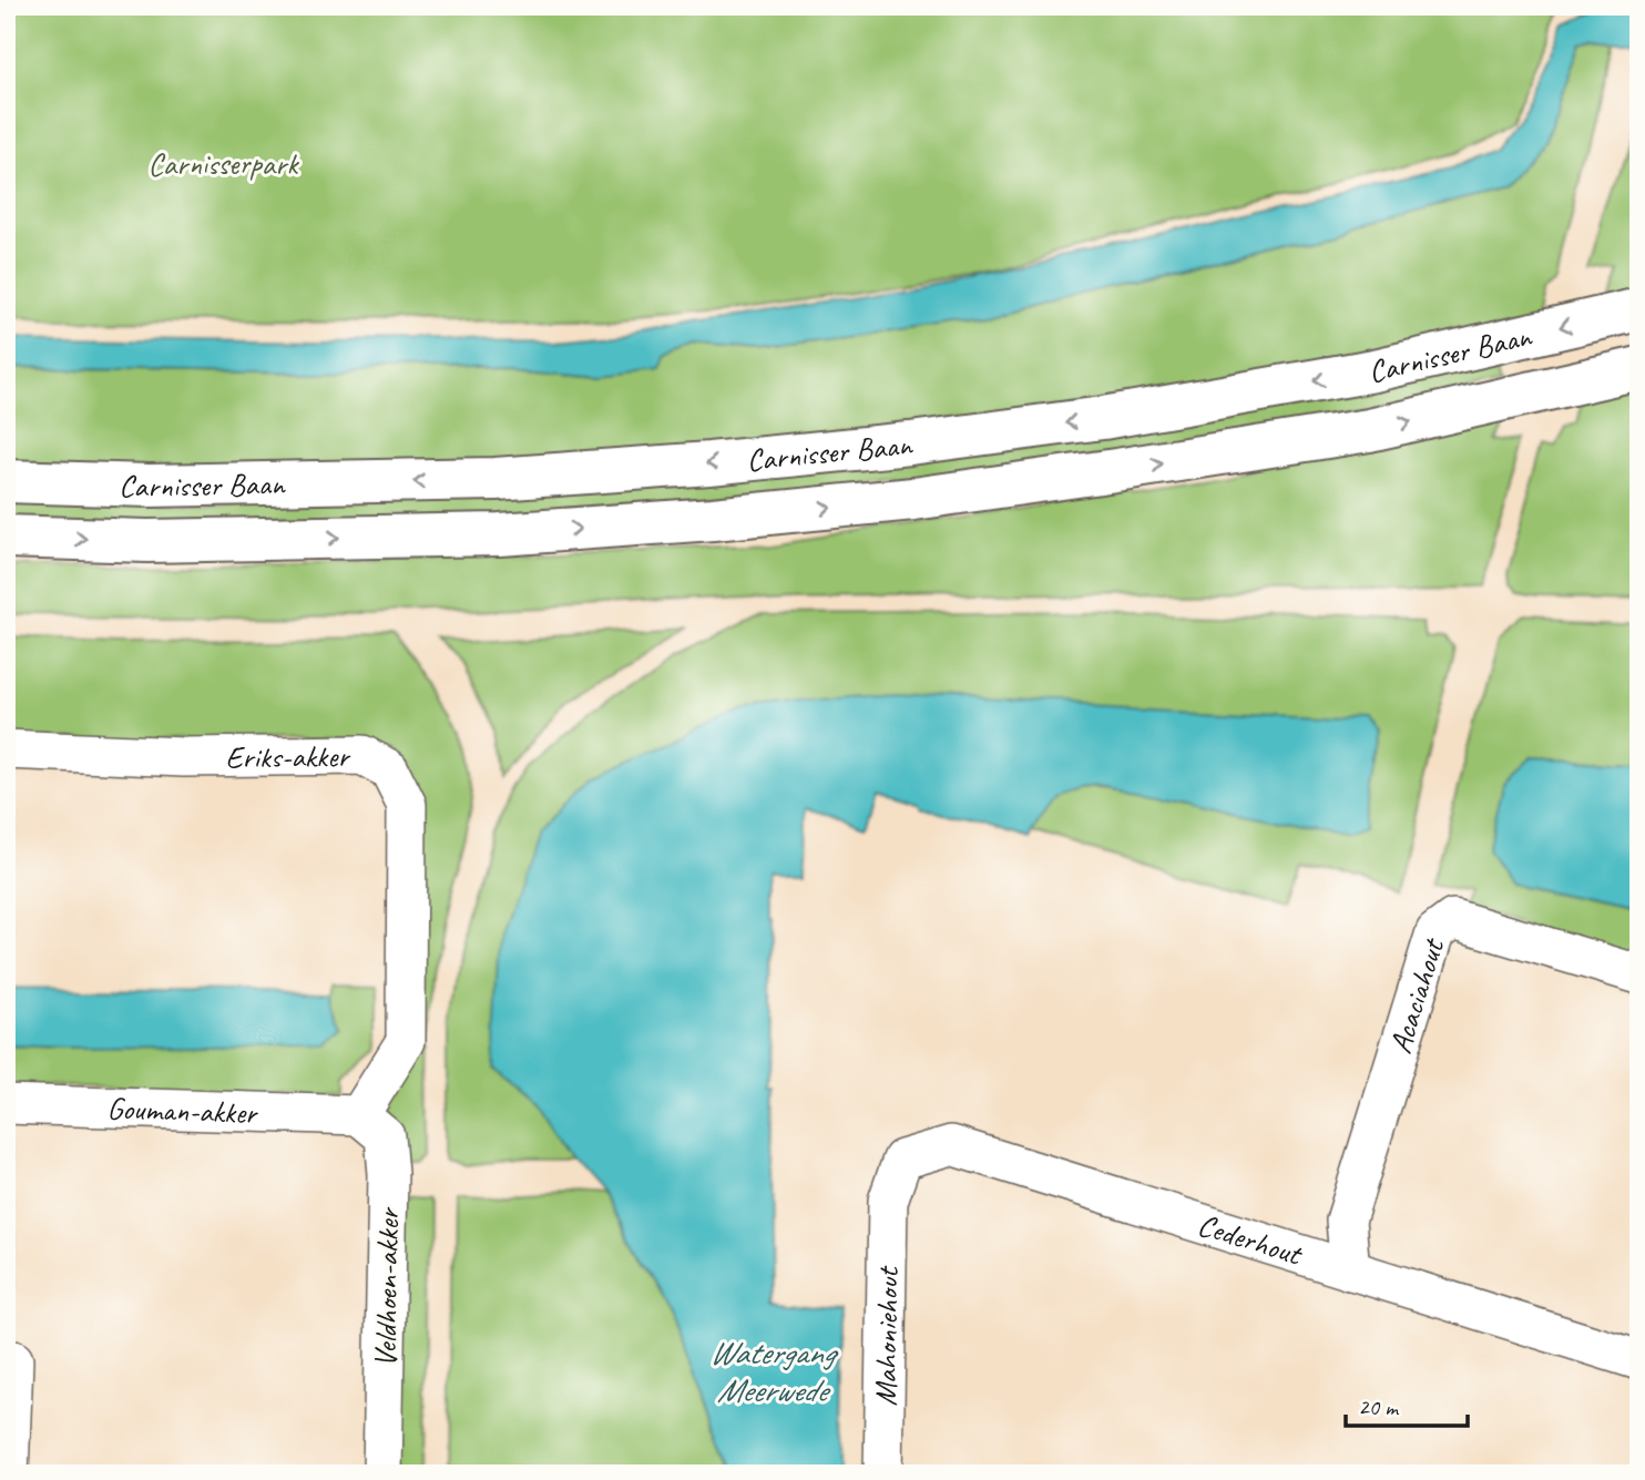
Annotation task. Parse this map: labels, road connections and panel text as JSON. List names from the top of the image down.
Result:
{
  "streets": {
    "main road": ["Carnisser Baan"],
    "street": [
      "Eriks-akker",
      "Acaciahout",
      "Gouman-akker",
      "Cederhout",
      "Veldhoen-akker",
      "Mahoniehout"
    ]
  },
  "crossings": [
    ["Eriks-akker", "Gouman-akker"],
    ["Eriks-akker", "Veldhoen-akker"],
    ["Acaciahout", "Cederhout"],
    ["Gouman-akker", "Veldhoen-akker"],
    ["Cederhout", "Mahoniehout"]
  ],
  "water": ["Watergang Meerwede"],
  "parks": ["Carnisserpark"],
  "scale_bar": "20 m"
}
